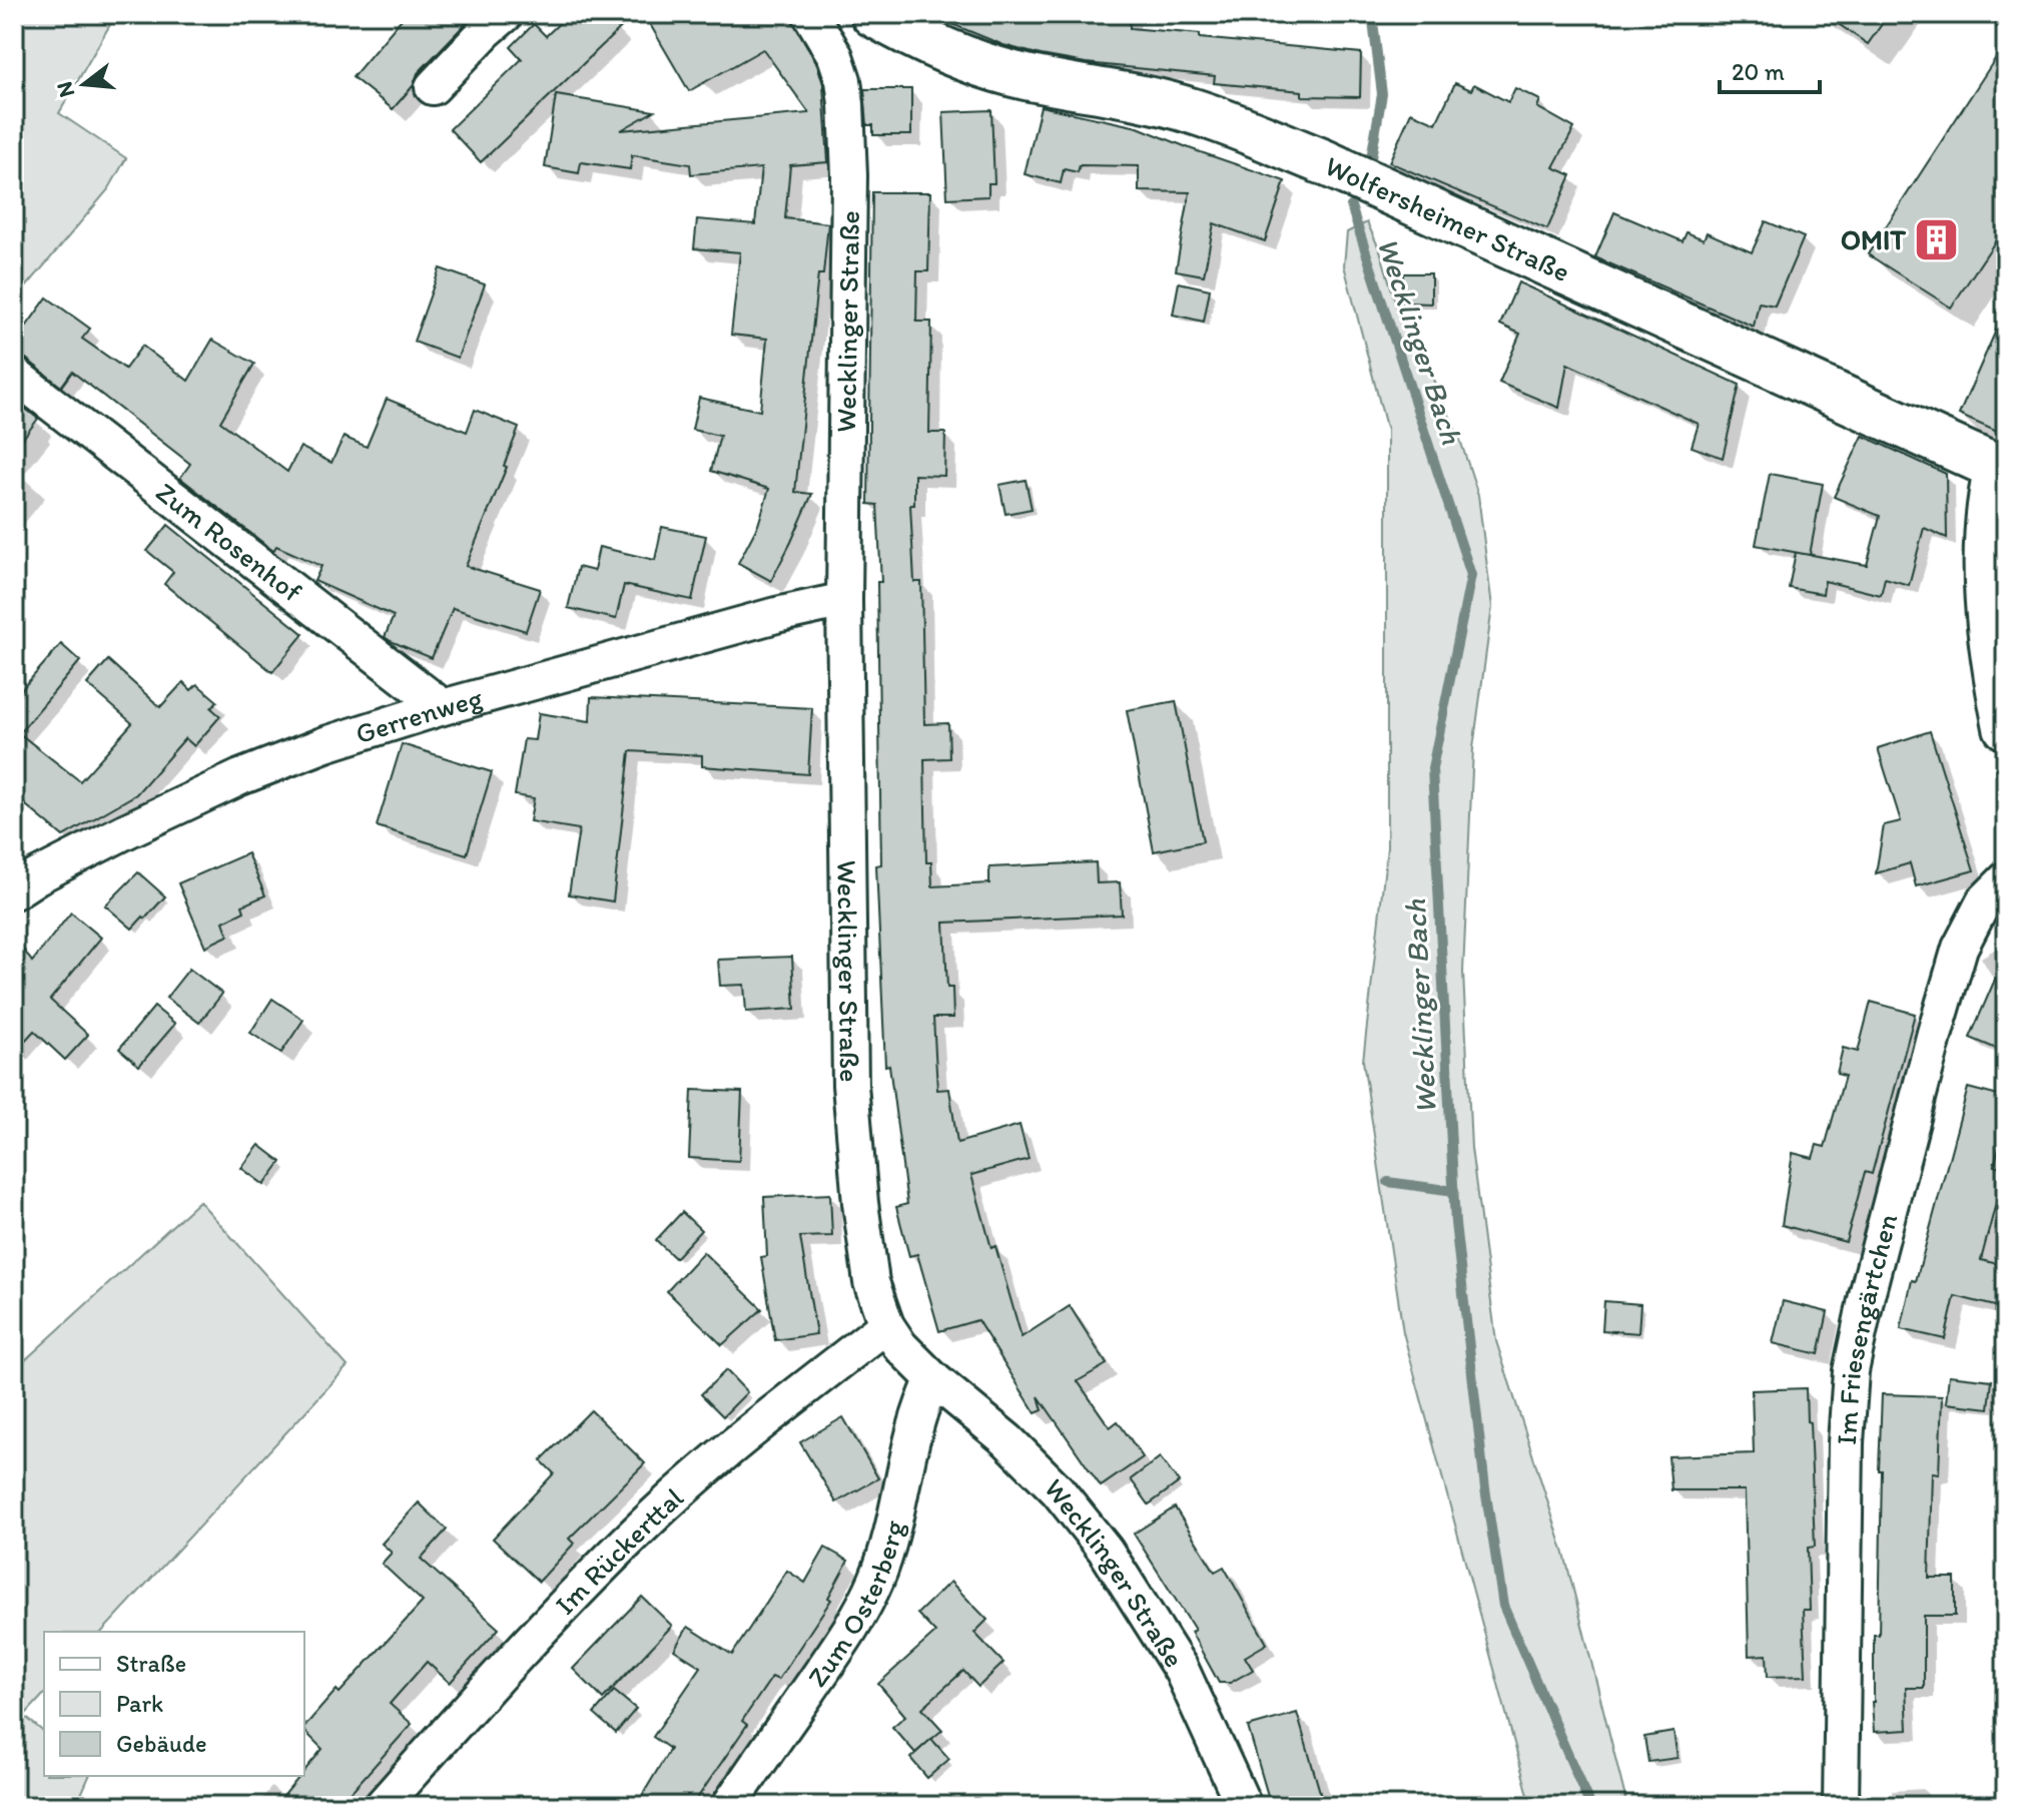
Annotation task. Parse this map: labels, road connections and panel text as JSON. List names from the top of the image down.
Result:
{
  "streets": {
    "street": [
      "Wolfersheimer Straße",
      "Wecklinger Straße",
      "Zum Rosenhof",
      "Gerrenweg",
      "Im Friesengärtchen",
      "Im Rückerttal",
      "Zum Osterberg"
    ]
  },
  "crossings": [
    ["Wecklinger Straße", "Gerrenweg"],
    ["Wecklinger Straße", "Im Rückerttal"],
    ["Wecklinger Straße", "Zum Osterberg"],
    ["Zum Rosenhof", "Gerrenweg"]
  ],
  "water": ["Wecklinger Bach"],
  "places": {
    "building": ["OMIT"]
  },
  "legend": ["Straße", "Park", "Gebäude"],
  "scale_bar": "20 m",
  "north": "left"
}
